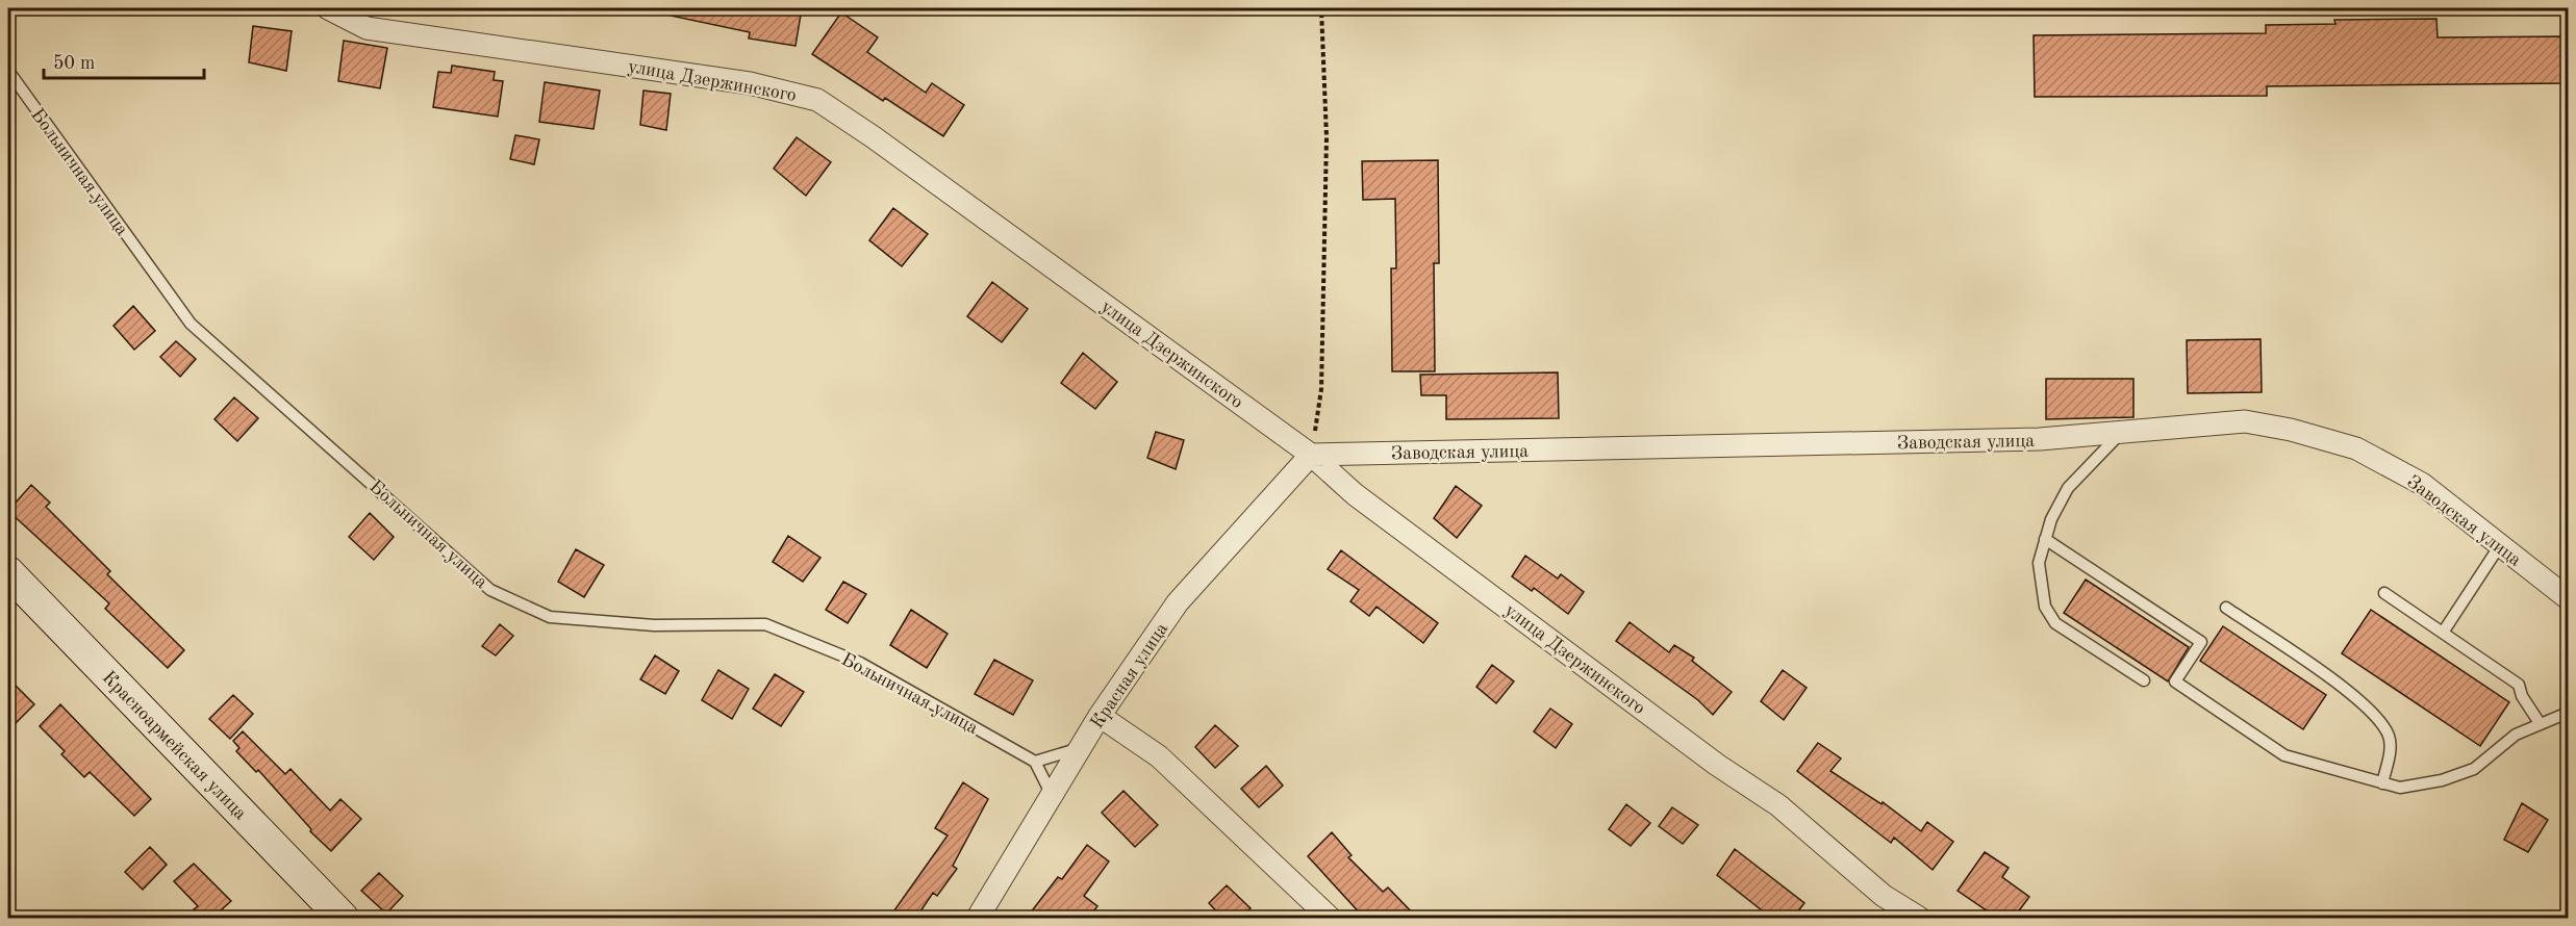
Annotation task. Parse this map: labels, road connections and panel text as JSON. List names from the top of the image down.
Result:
{
  "streets": {
    "main road": ["Красноармейская улица"],
    "street": ["улица Дзержинского", "Заводская улица", "Красная улица"],
    "lane": ["Больничная улица"]
  },
  "crossings": [
    ["улица Дзержинского", "Заводская улица"],
    ["улица Дзержинского", "Красная улица"],
    ["Заводская улица", "Красная улица"]
  ],
  "scale_bar": "50 m"
}
